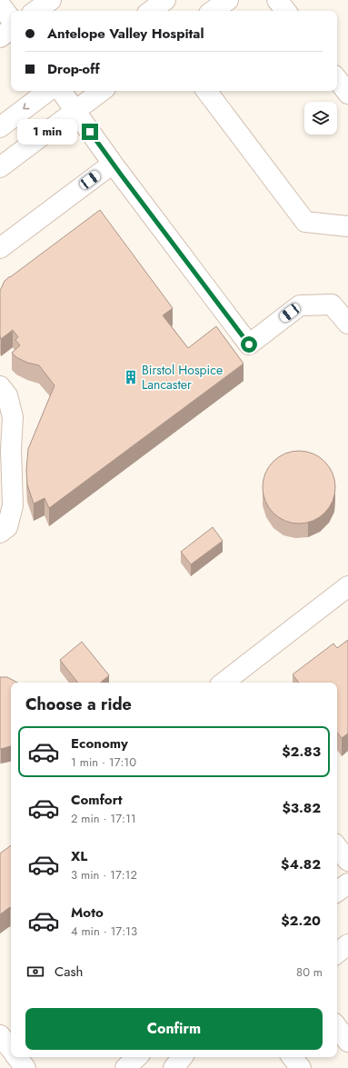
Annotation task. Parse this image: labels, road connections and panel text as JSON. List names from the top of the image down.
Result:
{
  "places": {
    "building": ["Birstol Hospice Lancaster"]
  },
  "page": {
    "banner": ["Antelope Valley Hospital", "Drop-off"],
    "bubble": "1 min",
    "heading": "Choose a ride",
    "list": [
      {
        "name": "Economy",
        "note": "1 min · 17:10",
        "value": "$2.83"
      },
      {
        "name": "Comfort",
        "note": "2 min · 17:11",
        "value": "$3.82"
      },
      {
        "name": "XL",
        "note": "3 min · 17:12",
        "value": "$4.82"
      },
      {
        "name": "Moto",
        "note": "4 min · 17:13",
        "value": "$2.20"
      }
    ],
    "pay": ["Cash", "80 m"],
    "buttons": "Confirm"
  }
}
